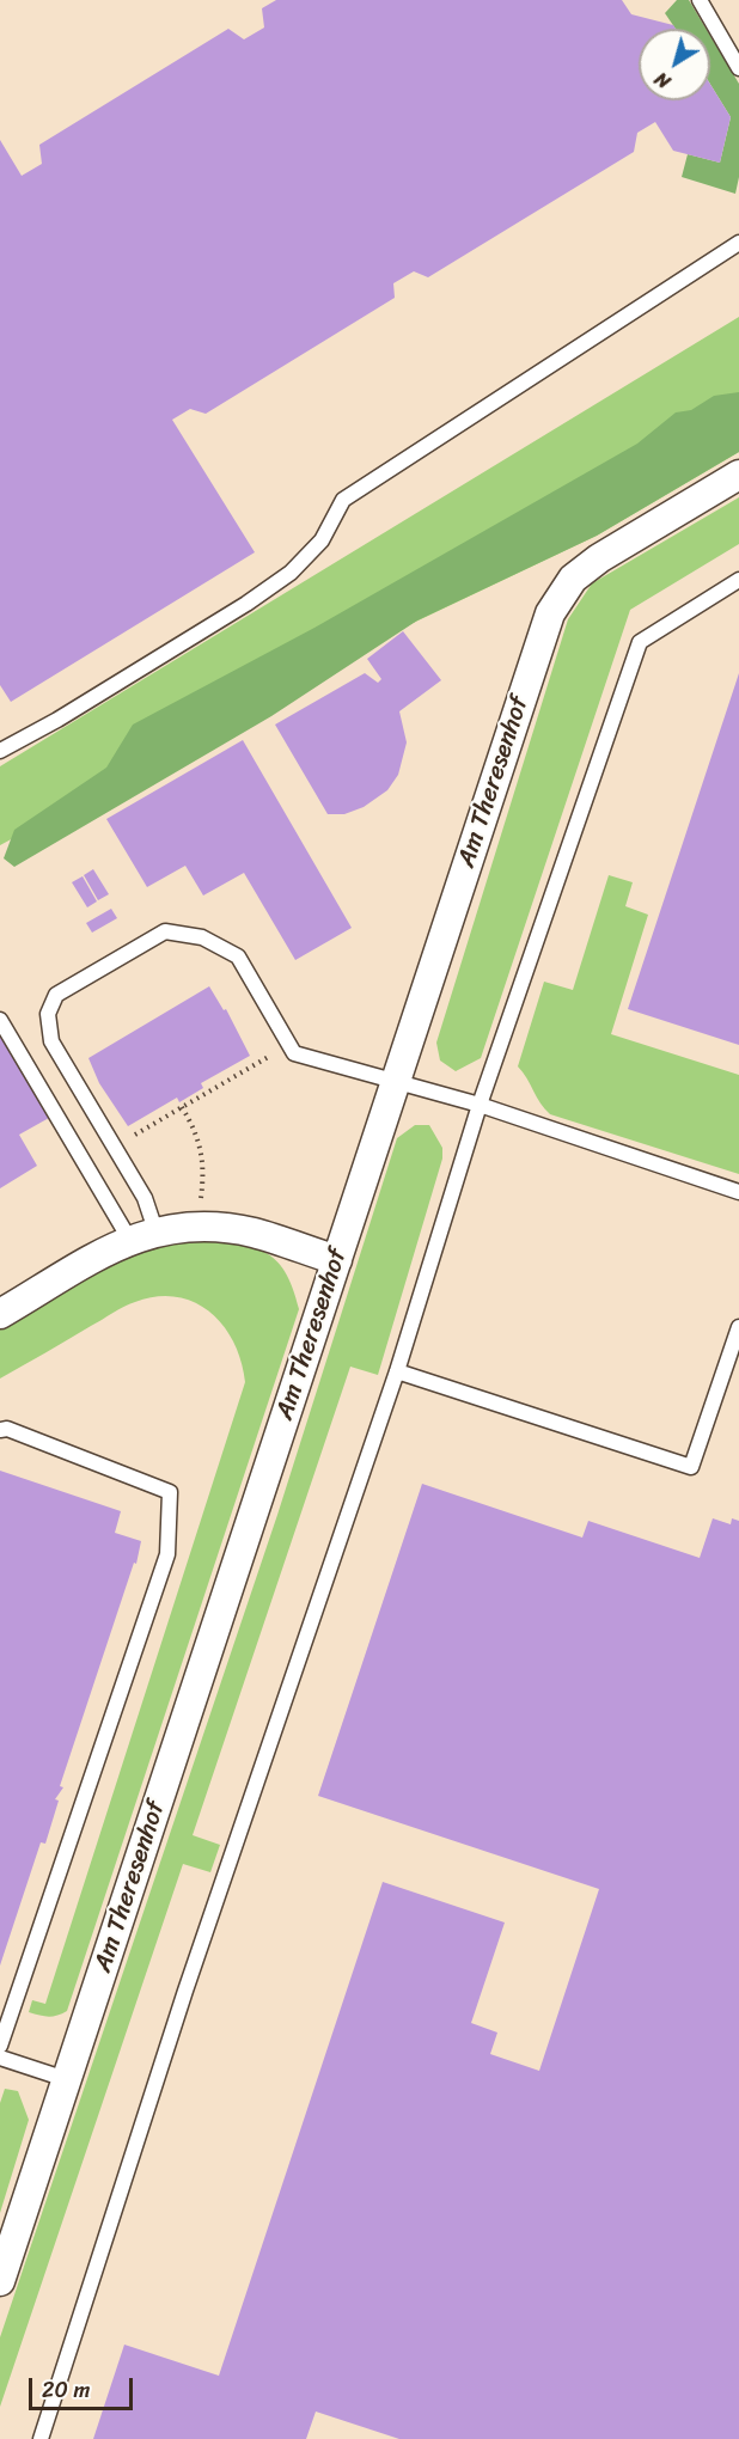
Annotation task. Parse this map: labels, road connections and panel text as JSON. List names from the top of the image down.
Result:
{
  "streets": {
    "street": ["Am Theresenhof"]
  },
  "scale_bar": "20 m",
  "north": "bottom left"
}
